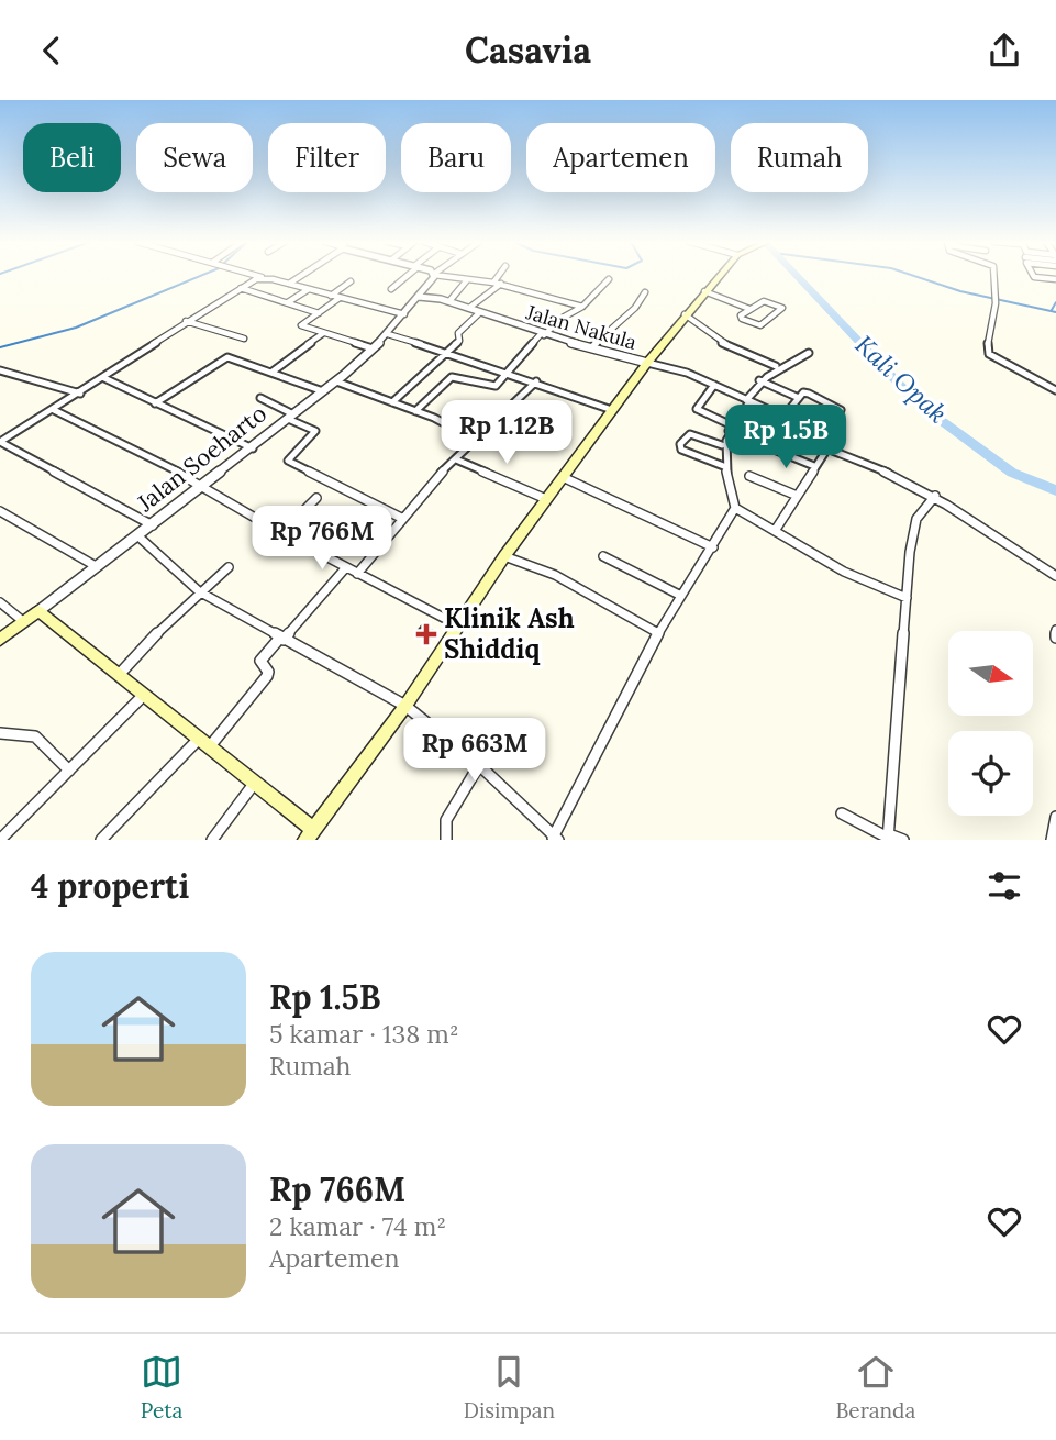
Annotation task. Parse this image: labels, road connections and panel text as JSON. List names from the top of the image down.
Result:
{
  "streets": {
    "main road": ["Jalan Soeharto"],
    "street": ["Jalan Nakula"]
  },
  "crossings": [
    ["Jalan Nakula", "Jalan Soeharto"]
  ],
  "water": ["Kali Opak"],
  "places": {
    "health": ["Klinik Ash Shiddiq"]
  },
  "north": "right",
  "page": {
    "header": "Casavia",
    "chip": [
      "Beli",
      "Sewa",
      "Filter",
      "Baru",
      "Apartemen",
      "Rumah"
    ],
    "price": [
      "Rp 1.12B",
      "Rp 1.5B",
      "Rp 766M",
      "Rp 663M"
    ],
    "heading": "4 properti",
    "list": [
      {
        "name": "Rp 1.5B",
        "note": "5 kamar · 138 m² · Rumah"
      },
      {
        "name": "Rp 766M",
        "note": "2 kamar · 74 m² · Apartemen"
      }
    ],
    "tabs": ["Peta", "Disimpan", "Beranda"]
  }
}
